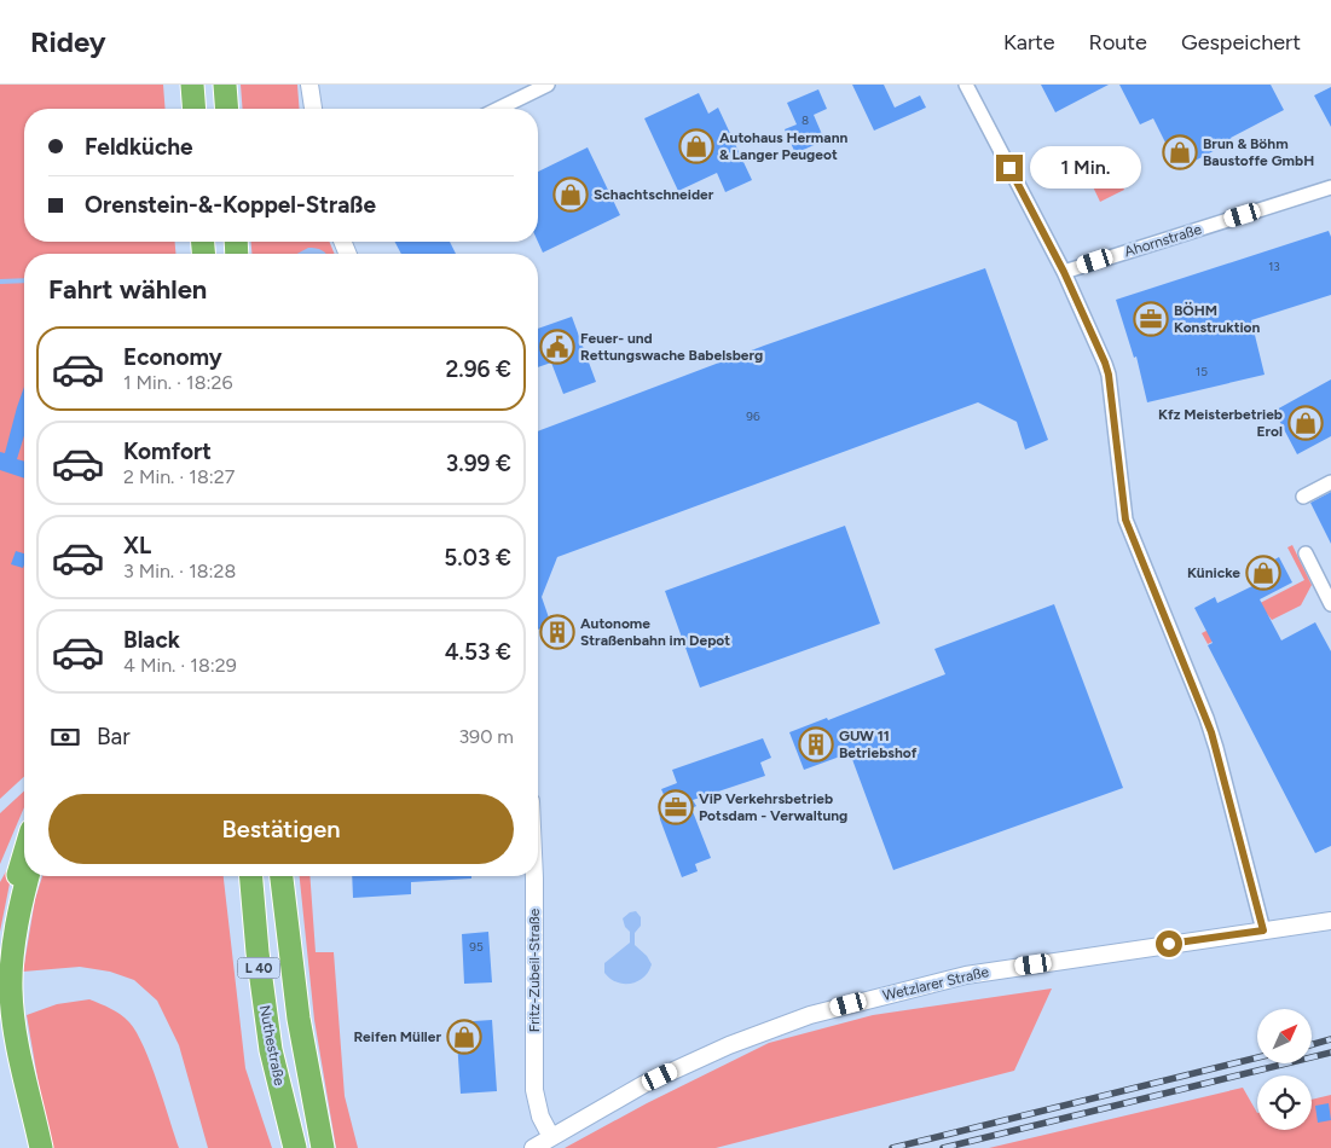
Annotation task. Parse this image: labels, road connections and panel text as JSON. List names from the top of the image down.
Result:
{
  "streets": {
    "highway": ["L 40", "Nuthestraße"],
    "street": ["Ahornstraße", "Fritz-Zubeil-Straße", "Wetzlarer Straße"]
  },
  "crossings": [
    ["Fritz-Zubeil-Straße", "Wetzlarer Straße"]
  ],
  "places": {
    "shop": [
      "Autohaus Hermann & Langer Peugeot",
      "Brun & Böhm Baustoffe GmbH",
      "Schachtschneider",
      "Kfz Meisterbetrieb Erol",
      "Künicke",
      "Reifen Müller"
    ],
    "office": ["BÖHM Konstruktion", "ViP Verkehrsbetrieb Potsdam - Verwaltung"],
    "public building": ["Feuer- und Rettungswache Babelsberg"],
    "building": ["Autonome Straßenbahn im Depot", "GUW 11 Betriebshof"]
  },
  "house_numbers": [
    "8",
    "13",
    "15",
    "96",
    "95"
  ],
  "north": "top right",
  "page": {
    "header": "Ridey",
    "nav": ["Karte", "Route", "Gespeichert"],
    "banner": ["Feldküche", "Orenstein-&-Koppel-Straße"],
    "bubble": "1 Min.",
    "heading": "Fahrt wählen",
    "list": [
      {
        "name": "Economy",
        "note": "1 Min. · 18:26",
        "value": "2.96 €"
      },
      {
        "name": "Komfort",
        "note": "2 Min. · 18:27",
        "value": "3.99 €"
      },
      {
        "name": "XL",
        "note": "3 Min. · 18:28",
        "value": "5.03 €"
      },
      {
        "name": "Black",
        "note": "4 Min. · 18:29",
        "value": "4.53 €"
      }
    ],
    "pay": ["Bar", "390 m"],
    "buttons": "Bestätigen"
  }
}
